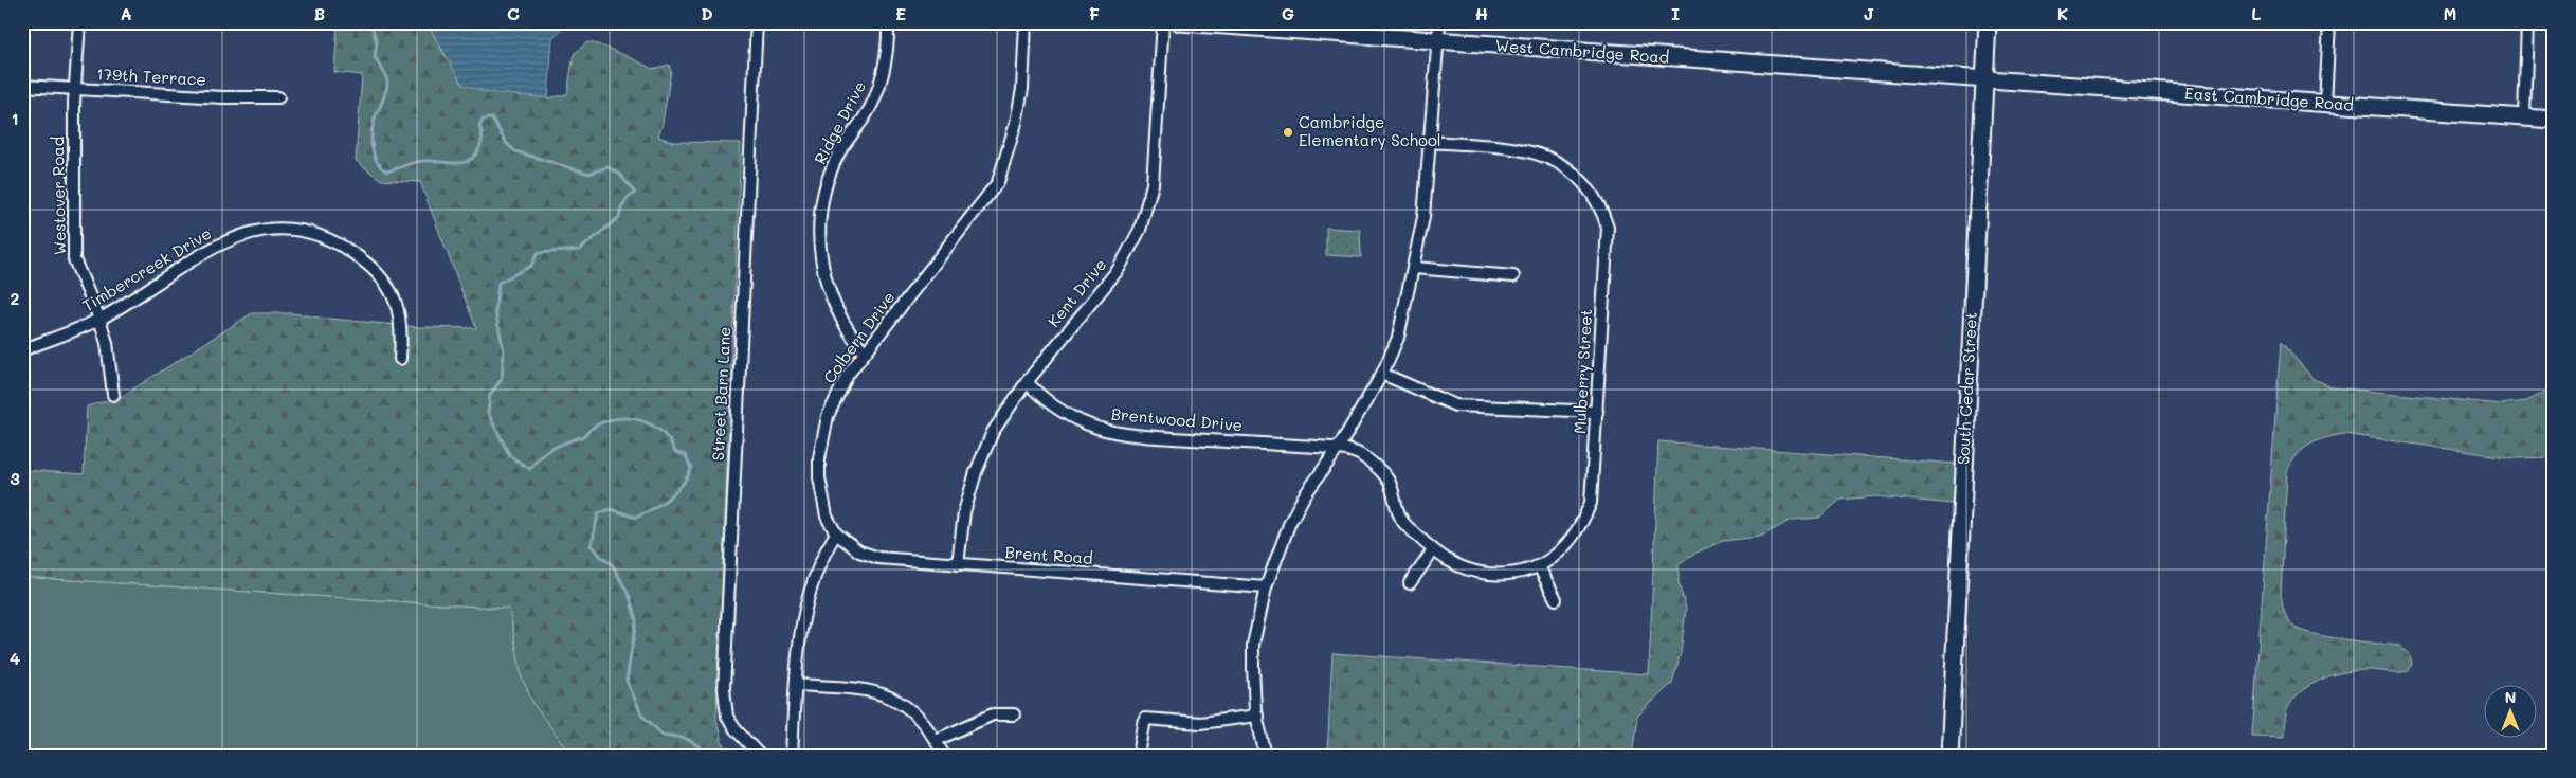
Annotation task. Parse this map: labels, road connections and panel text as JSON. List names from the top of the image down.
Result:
{
  "streets": {
    "street": [
      "West Cambridge Road",
      "179th Terrace",
      "East Cambridge Road",
      "Ridge Drive",
      "Westover Road",
      "Timbercreek Drive",
      "Kent Drive",
      "Colbern Drive",
      "Mulberry Street",
      "South Cedar Street",
      "Street Barn Lane",
      "Brentwood Drive",
      "Brent Road"
    ]
  },
  "crossings": [
    ["West Cambridge Road", "East Cambridge Road"],
    ["West Cambridge Road", "South Cedar Street"],
    ["179th Terrace", "Westover Road"],
    ["East Cambridge Road", "South Cedar Street"],
    ["Ridge Drive", "Colbern Drive"],
    ["Westover Road", "Timbercreek Drive"],
    ["Kent Drive", "Brentwood Drive"],
    ["Kent Drive", "Brent Road"],
    ["Colbern Drive", "Brent Road"],
    ["Mulberry Street", "Brentwood Drive"]
  ],
  "places": ["Cambridge Elementary School"],
  "north": "top",
  "grid": {
    "columns": [
      "A",
      "B",
      "C",
      "D",
      "E",
      "F",
      "G",
      "H",
      "I",
      "J",
      "K",
      "L",
      "M"
    ],
    "rows": [
      "1",
      "2",
      "3",
      "4"
    ]
  }
}
